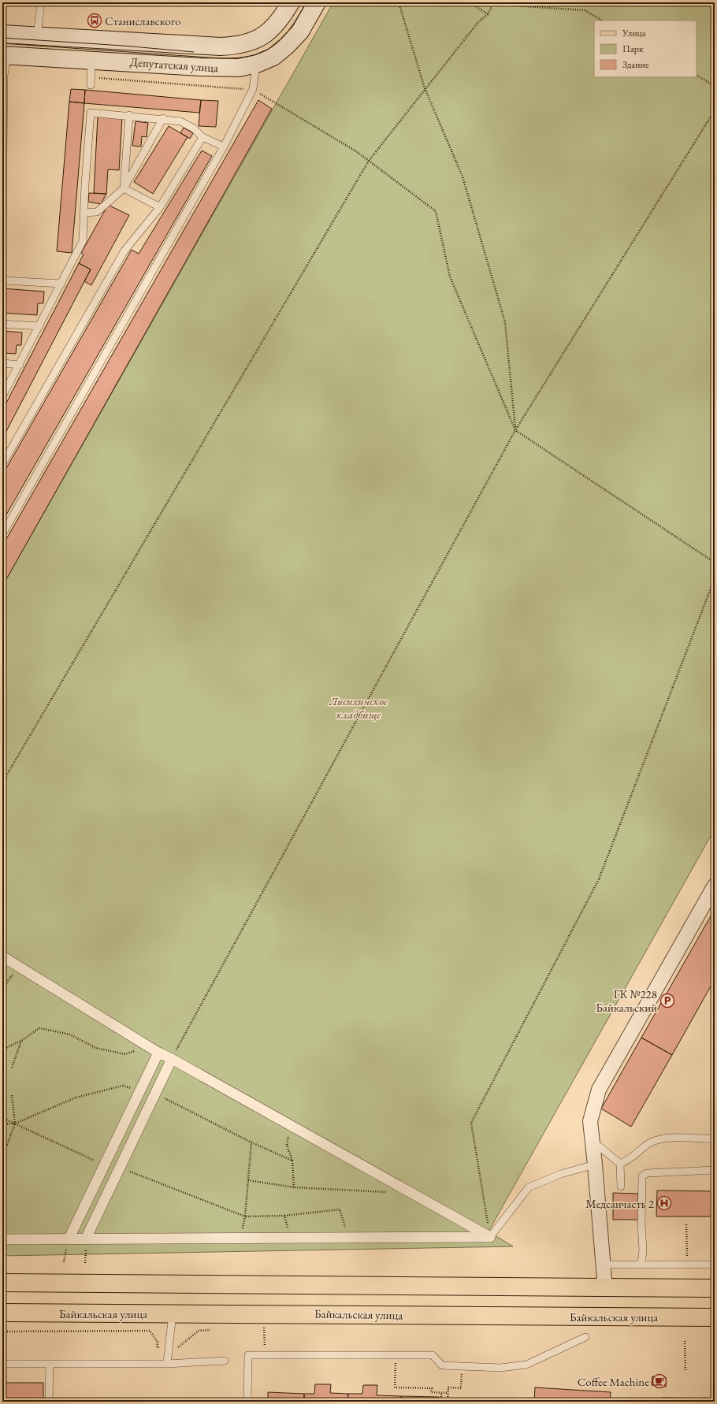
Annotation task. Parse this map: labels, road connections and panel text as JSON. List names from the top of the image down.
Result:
{
  "streets": {
    "main road": ["Депутатская улица", "Байкальская улица"]
  },
  "parks": ["Лисихинское кладбище"],
  "places": {
    "bus stop": ["Станиславского"],
    "parking": ["ГК №228 Байкальский"],
    "hospital": ["Медсанчасть 2"],
    "cafe": ["Coffee Machine"]
  },
  "legend": ["Улица", "Парк", "Здание"]
}
